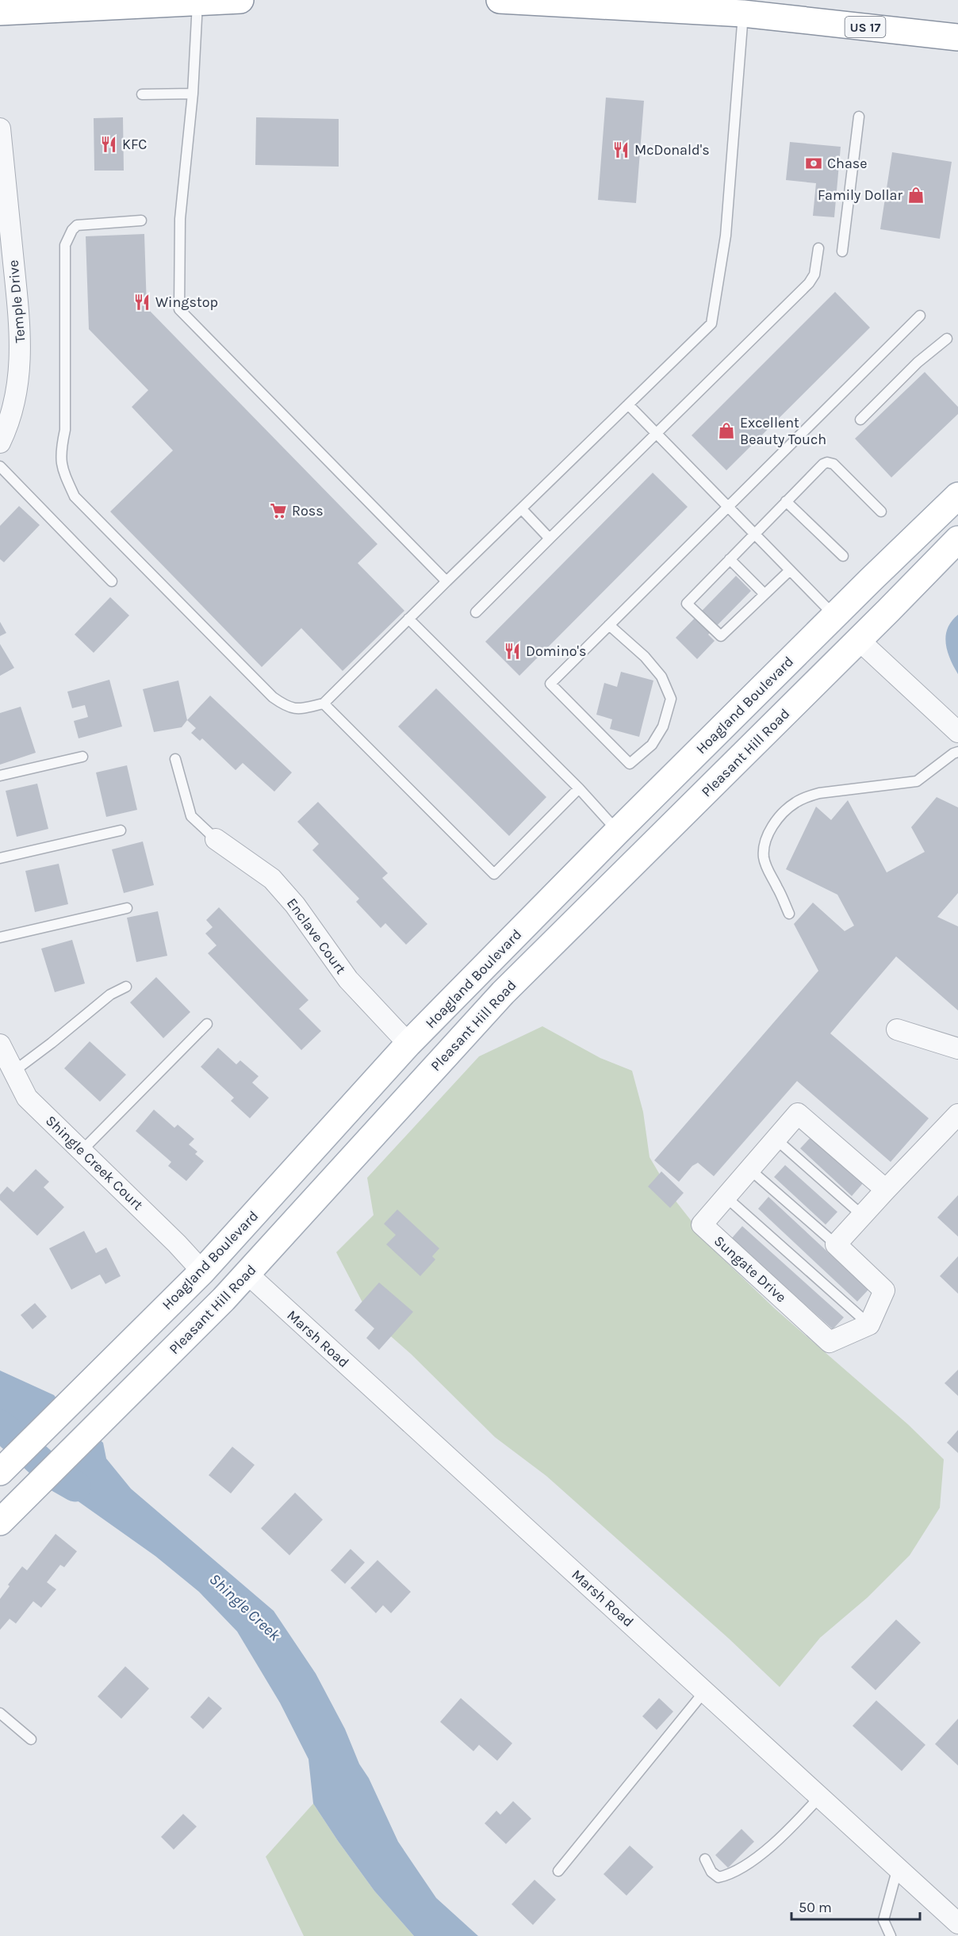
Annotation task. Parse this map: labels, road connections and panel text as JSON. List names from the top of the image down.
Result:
{
  "streets": {
    "main road": ["US 17", "Hoagland Boulevard", "Pleasant Hill Road"],
    "street": [
      "Temple Drive",
      "Enclave Court",
      "Shingle Creek Court",
      "Sungate Drive",
      "Marsh Road"
    ]
  },
  "crossings": [
    ["Hoagland Boulevard", "Enclave Court"],
    ["Hoagland Boulevard", "Shingle Creek Court"],
    ["Pleasant Hill Road", "Marsh Road"]
  ],
  "water": ["Shingle Creek"],
  "places": {
    "restaurant": [
      "KFC",
      "McDonald's",
      "Wingstop",
      "Domino's"
    ],
    "bank": ["Chase"],
    "shop": ["Family Dollar", "Excellent Beauty Touch"],
    "supermarket": ["Ross"]
  },
  "scale_bar": "50 m"
}
